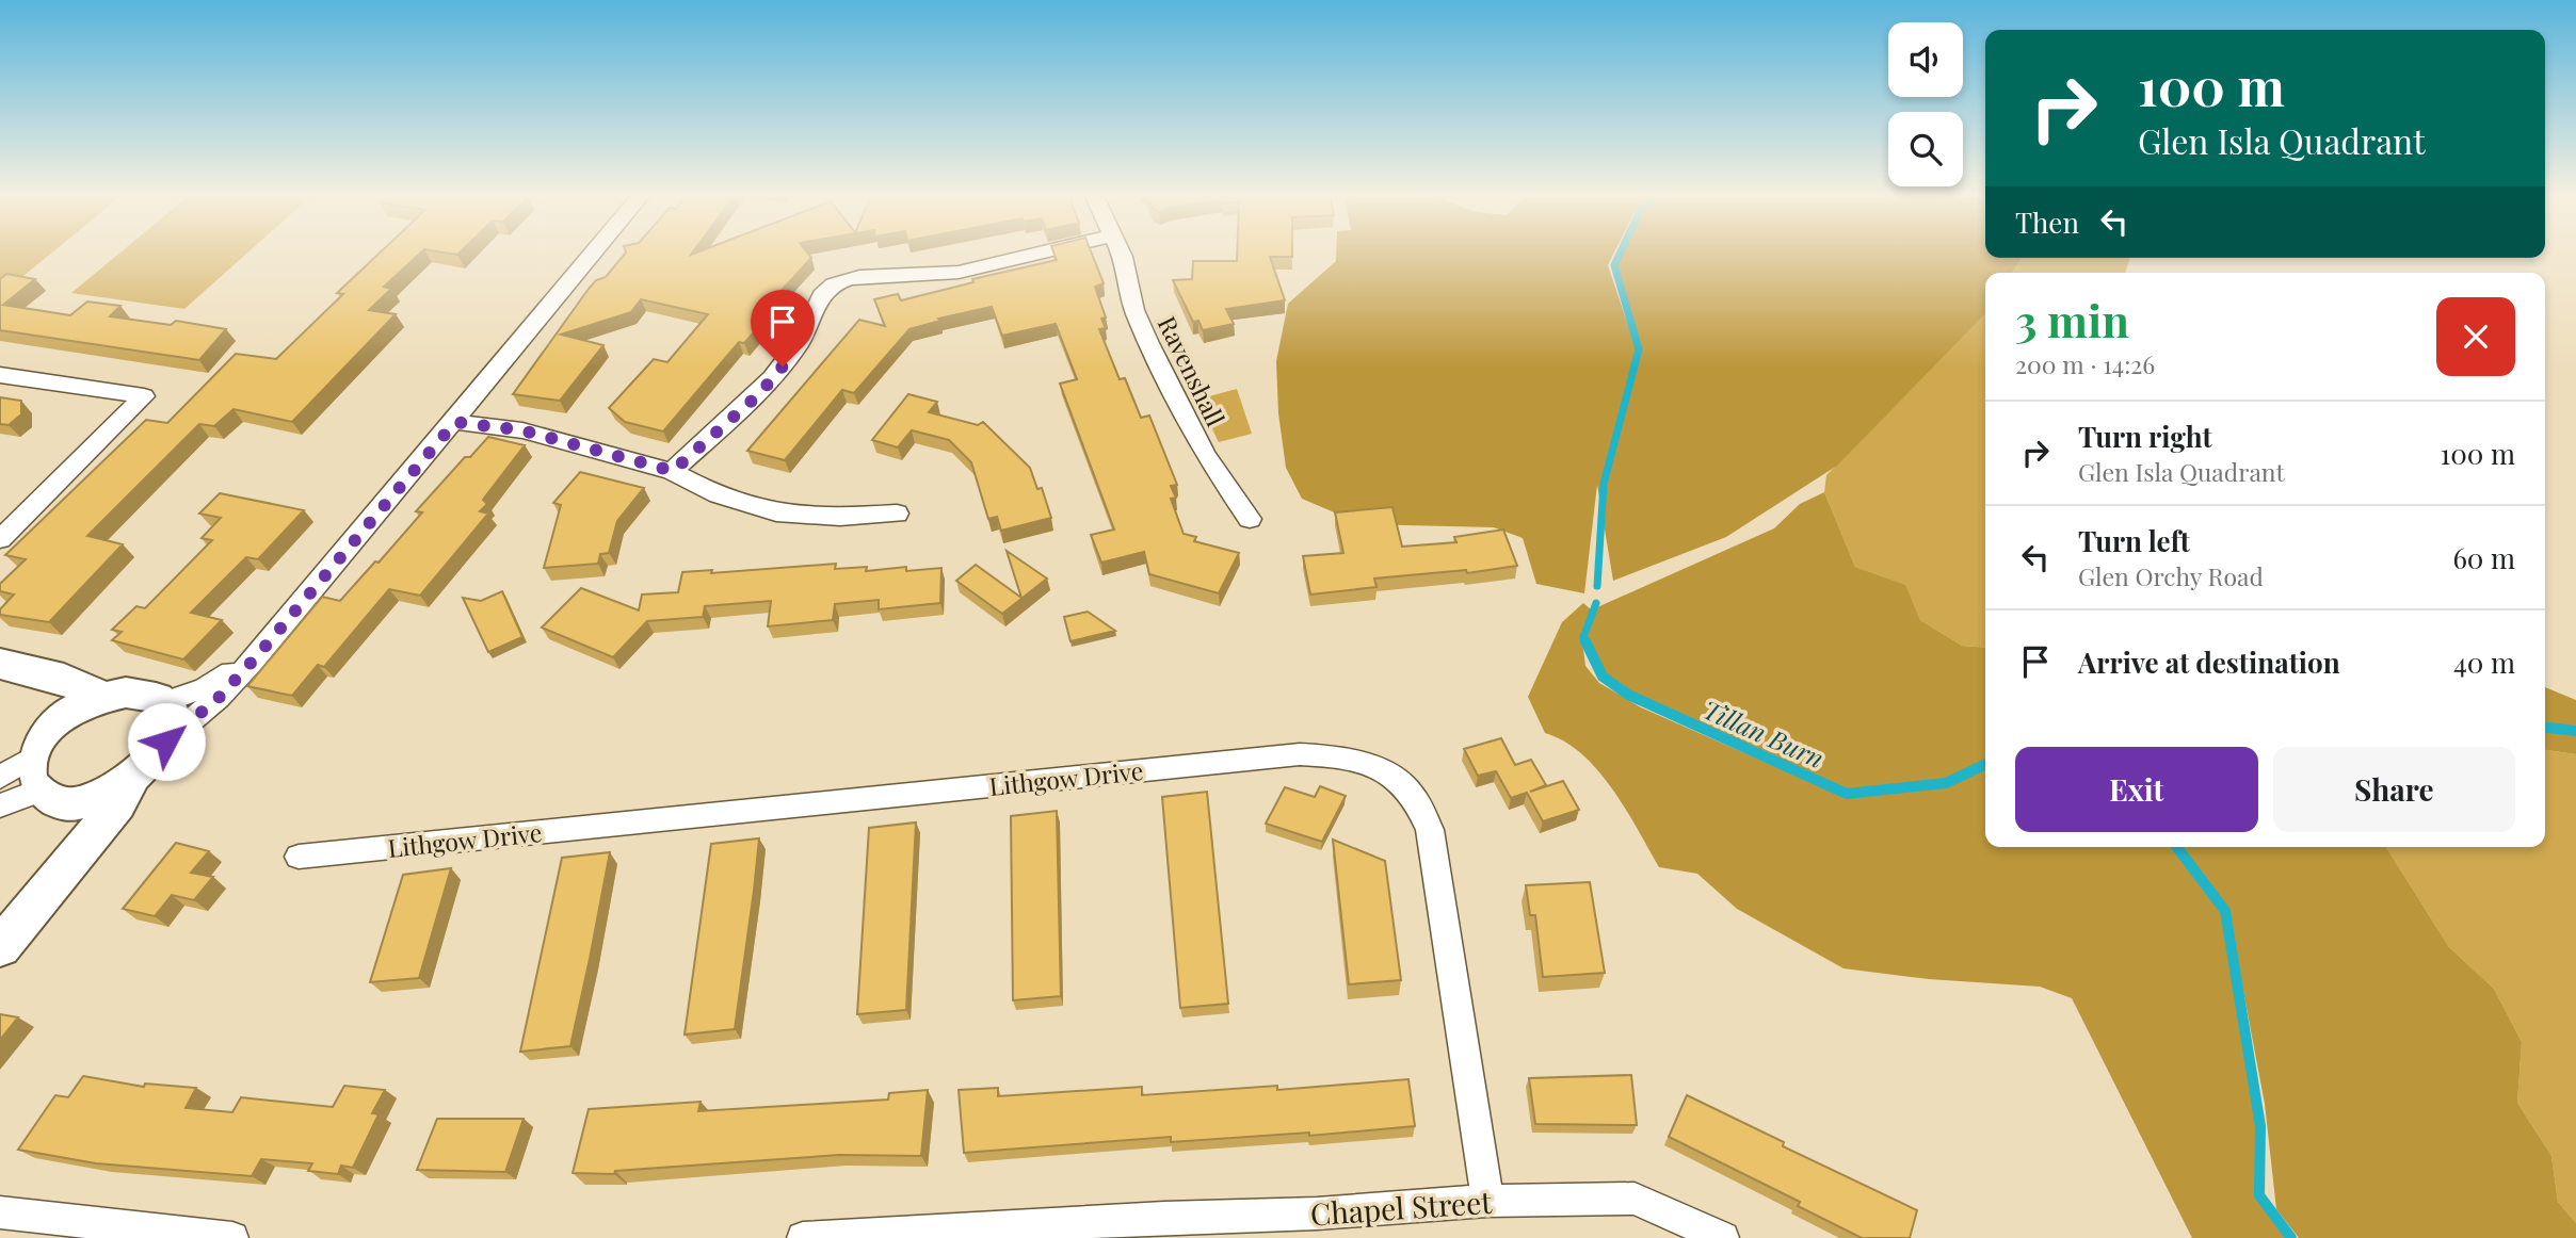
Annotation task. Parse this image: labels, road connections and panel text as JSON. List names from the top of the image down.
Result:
{
  "streets": {
    "street": ["Ravenshall", "Lithgow Drive", "Chapel Street"]
  },
  "crossings": [
    ["Lithgow Drive", "Chapel Street"]
  ],
  "water": ["Tillan Burn"],
  "page": {
    "turn": ["100 m", "Glen Isla Quadrant"],
    "then": "Then",
    "heading": ["3 min", "200 m · 14:26"],
    "list": [
      {
        "name": "Turn right",
        "note": "Glen Isla Quadrant",
        "value": "100 m"
      },
      {
        "name": "Turn left",
        "note": "Glen Orchy Road",
        "value": "60 m"
      },
      {
        "name": "Arrive at destination",
        "value": "40 m"
      }
    ],
    "buttons": ["Exit", "Share"]
  }
}
